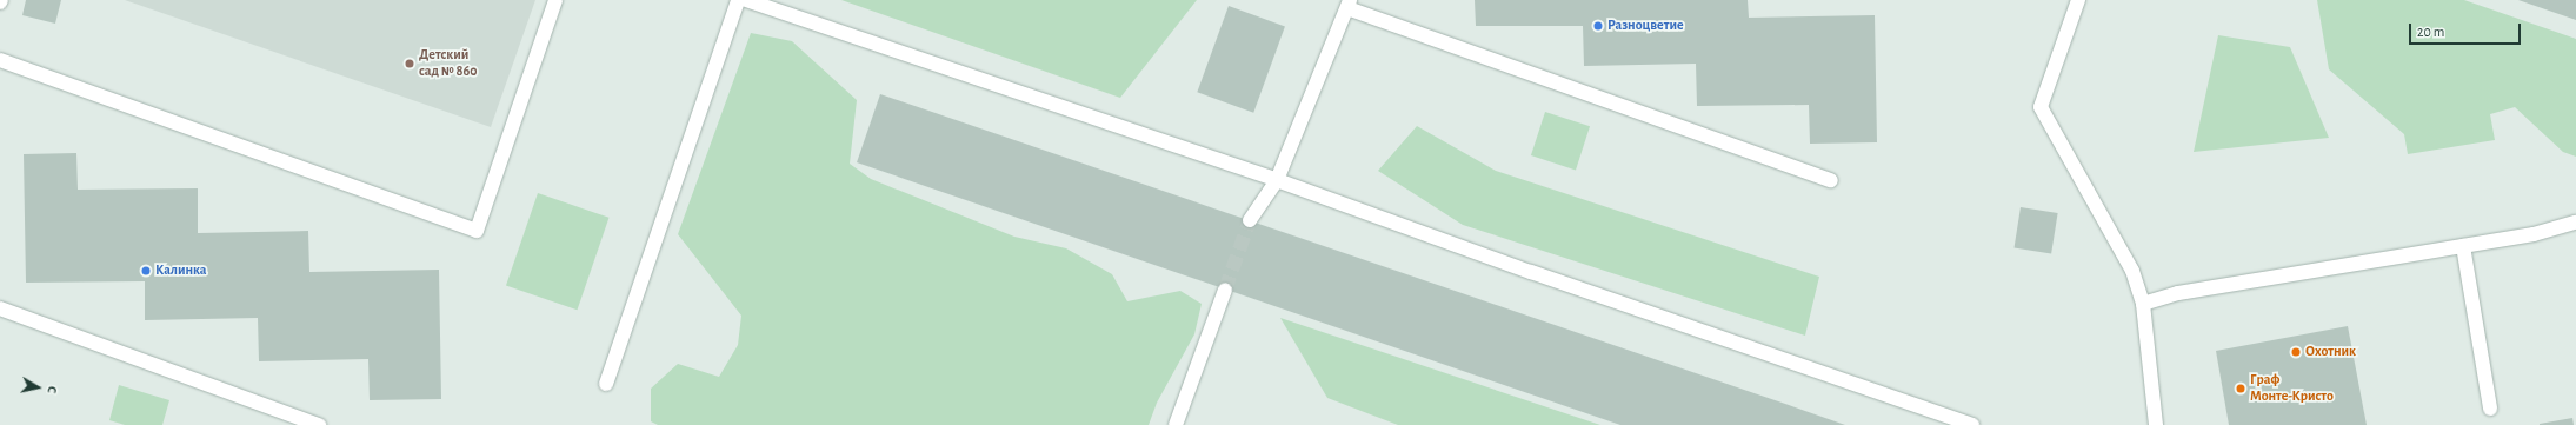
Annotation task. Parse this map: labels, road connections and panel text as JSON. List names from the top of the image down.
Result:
{
  "places": [
    "Разноцветие",
    "Детский сад № 860",
    "Калинка",
    "Охотник",
    "Граф Монте-Кристо"
  ],
  "scale_bar": "20 m",
  "north": "right"
}
